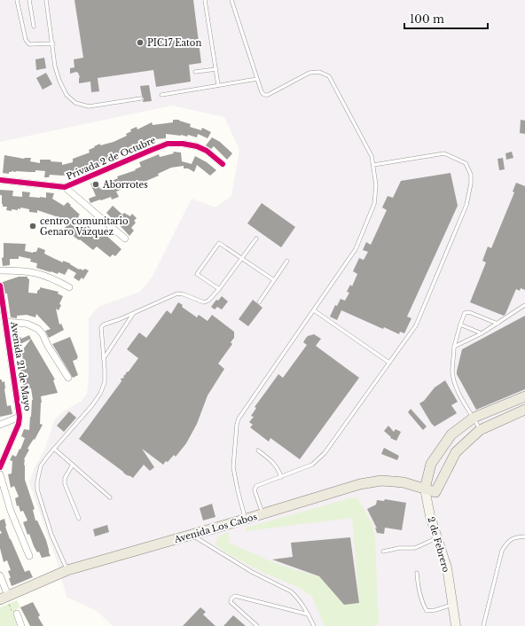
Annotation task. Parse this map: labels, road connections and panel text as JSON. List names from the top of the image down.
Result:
{
  "streets": {
    "main road": ["Avenida Los Cabos", "2 de Febrero"],
    "street": ["Privada 2 de Octubre", "Avenida 21 de Mayo"]
  },
  "crossings": [
    ["Avenida Los Cabos", "2 de Febrero"]
  ],
  "places": ["PIC17 Eaton", "Aborrotes", "centro comunitario Genaro Vázquez"],
  "scale_bar": "100 m"
}
